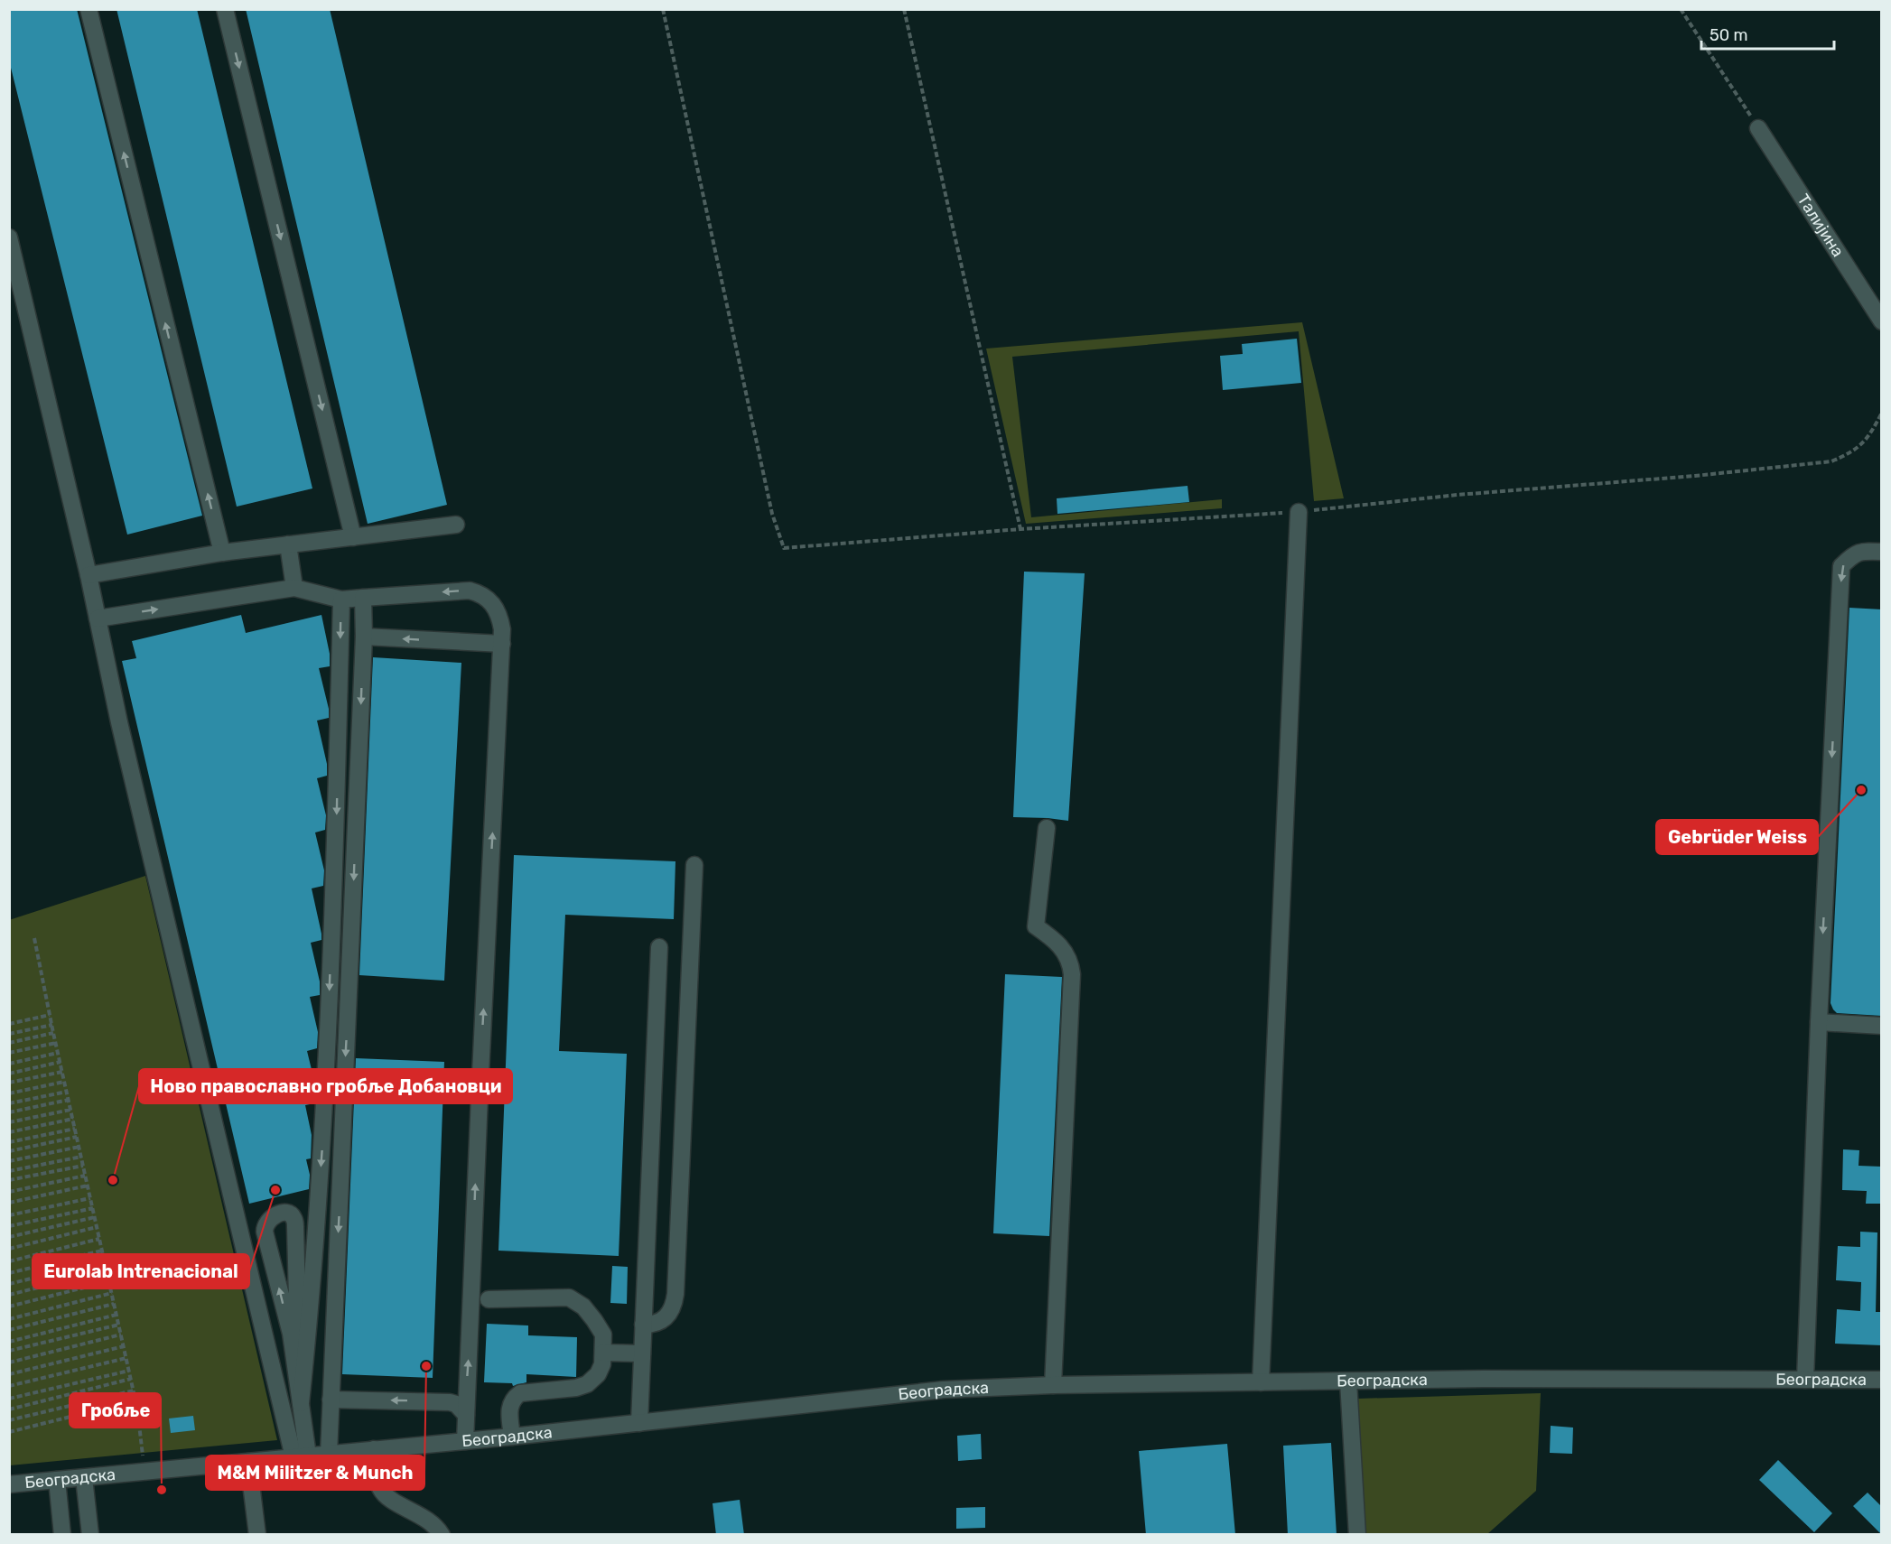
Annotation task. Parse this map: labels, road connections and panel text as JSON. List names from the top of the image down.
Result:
{
  "streets": {
    "street": ["Талијина", "Београдска"]
  },
  "places": [
    "Gebrüder Weiss",
    "Ново православно гробље Добановци",
    "Eurolab Intrenacional",
    "M&M Militzer & Munch",
    "Гробље"
  ],
  "scale_bar": "50 m"
}
